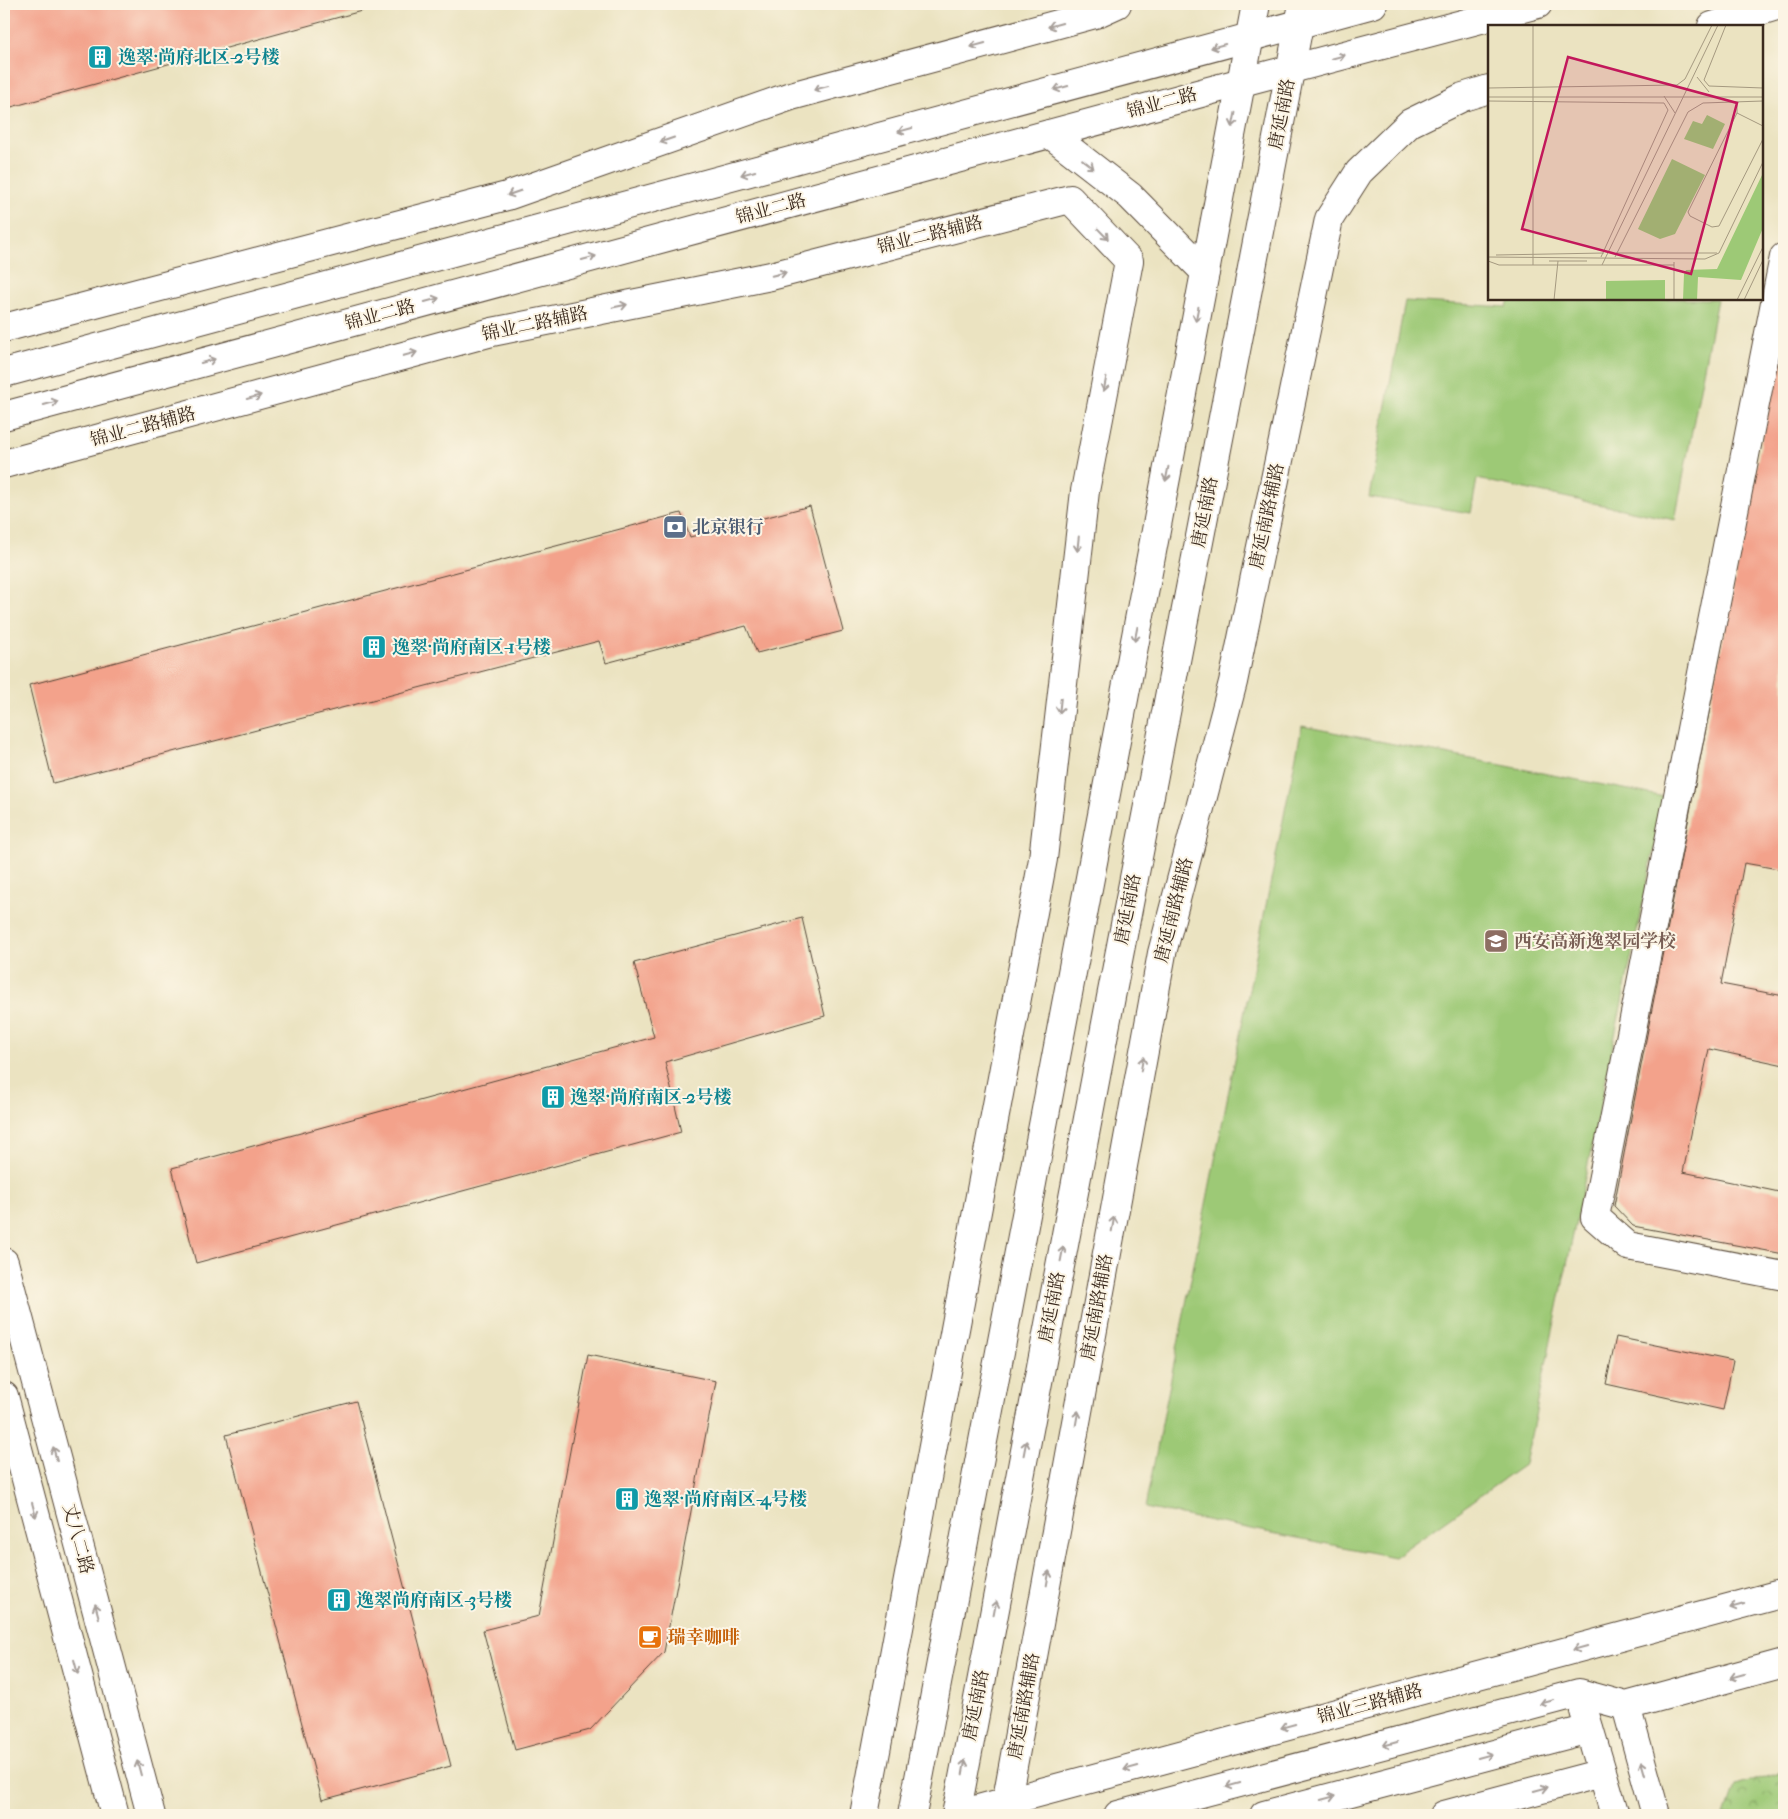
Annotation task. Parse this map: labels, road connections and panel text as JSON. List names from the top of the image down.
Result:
{
  "streets": {
    "street": [
      "锦业二路",
      "唐延南路",
      "锦业二路辅路",
      "唐延南路辅路",
      "丈八二路",
      "锦业三路辅路"
    ]
  },
  "crossings": [
    ["锦业二路", "唐延南路"],
    ["唐延南路", "锦业三路辅路"],
    ["唐延南路辅路", "锦业三路辅路"]
  ],
  "places": {
    "building": [
      "逸翠·尚府北区-2号楼",
      "逸翠·尚府南区-1号楼",
      "逸翠·尚府南区-2号楼",
      "逸翠·尚府南区-4号楼",
      "逸翠尚府南区-3号楼"
    ],
    "bank": ["北京银行"],
    "school or university": ["西安高新逸翠园学校"],
    "cafe": ["瑞幸咖啡"]
  }
}
